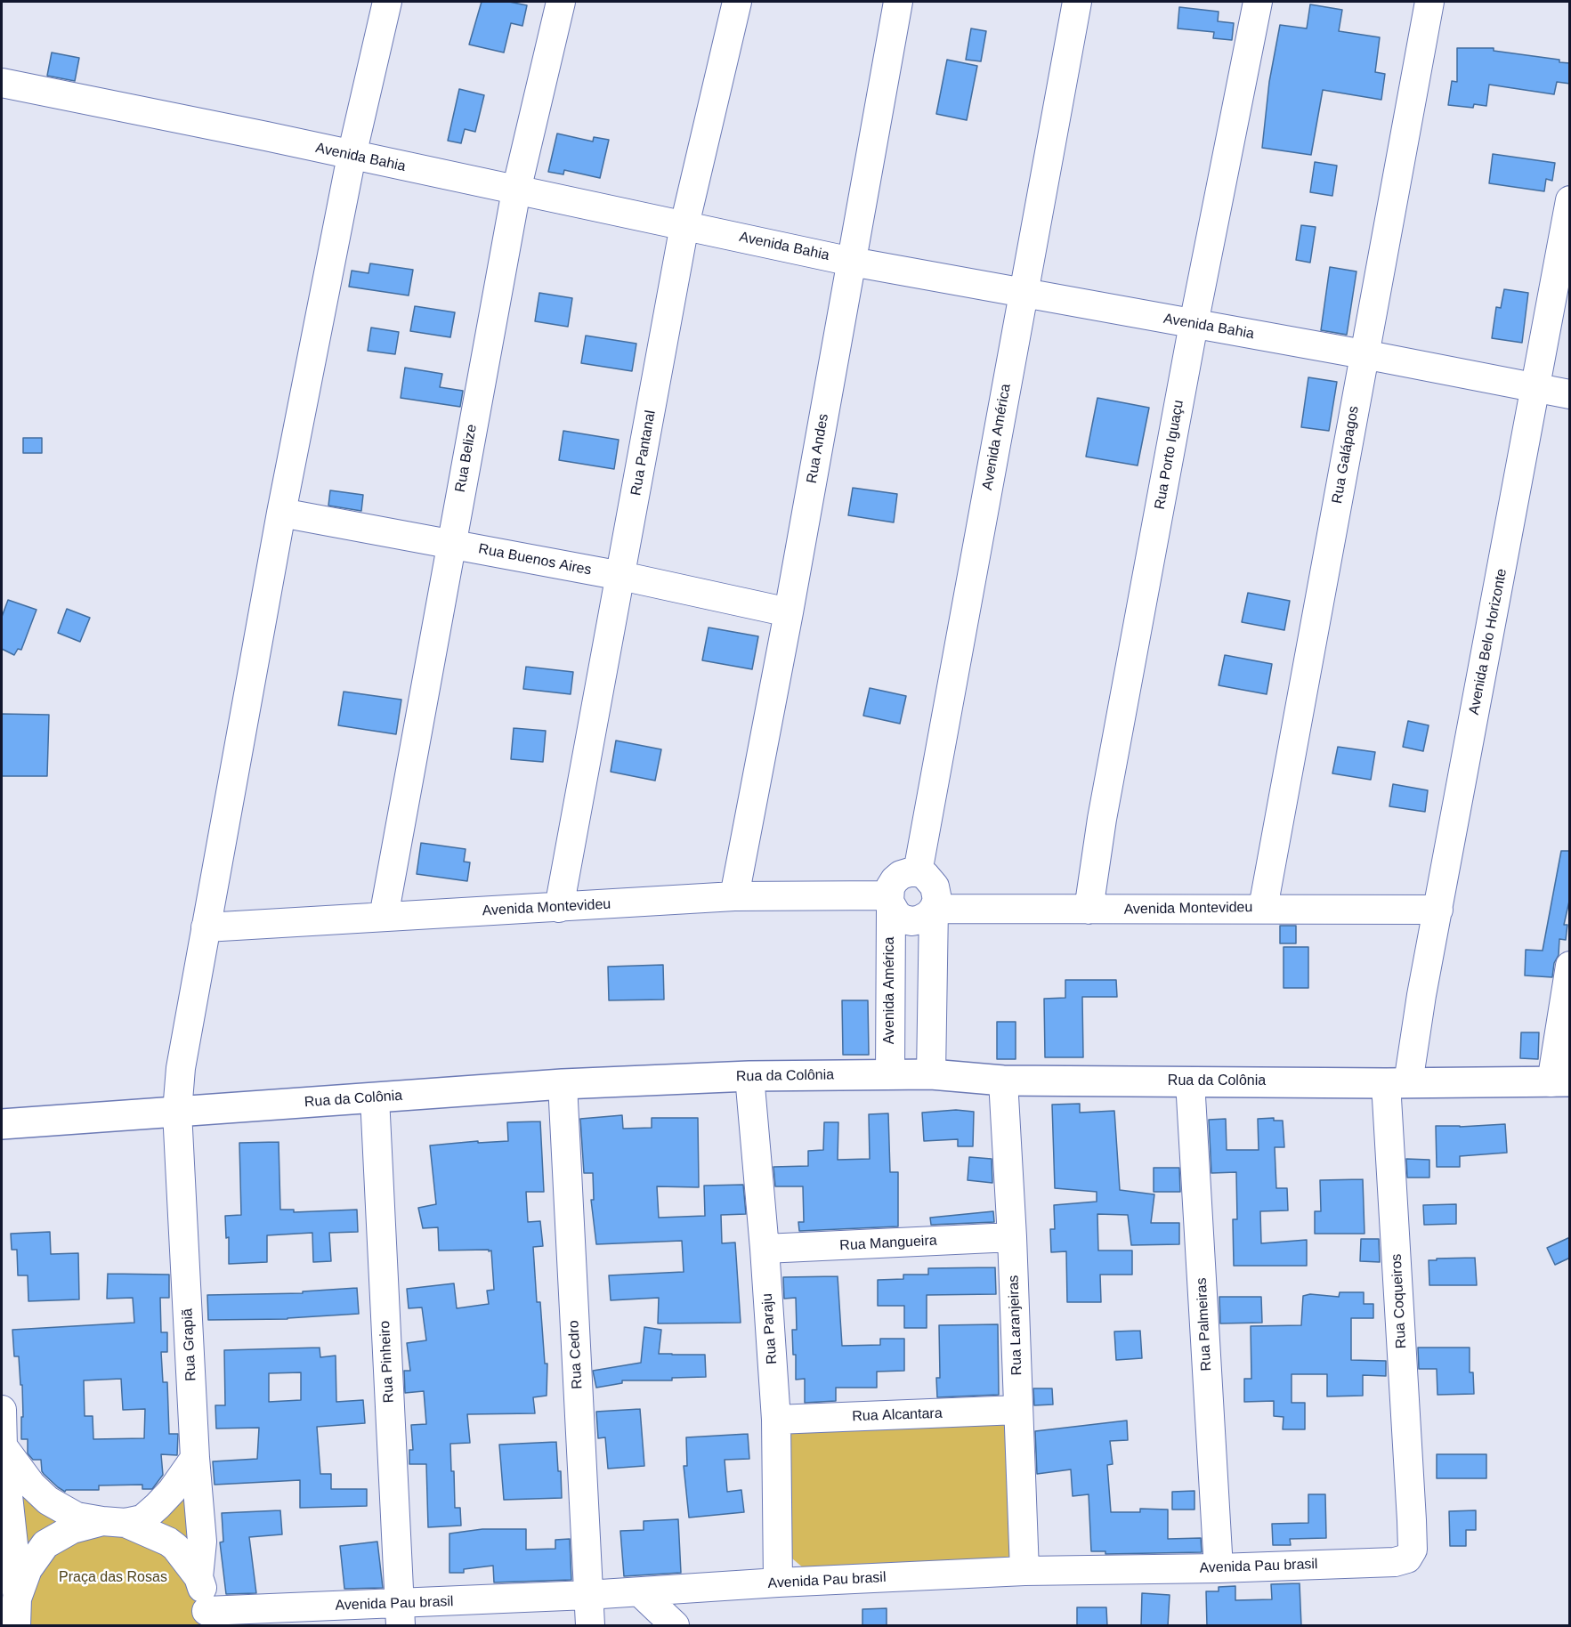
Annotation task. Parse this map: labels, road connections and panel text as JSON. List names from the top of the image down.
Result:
{
  "streets": {
    "main road": ["Rua da Colônia"],
    "street": [
      "Avenida Bahia",
      "Avenida América",
      "Rua Andes",
      "Rua Pantanal",
      "Rua Porto Iguaçu",
      "Rua Galápagos",
      "Rua Belize",
      "Rua Buenos Aires",
      "Avenida Belo Horizonte",
      "Avenida Montevideu",
      "Rua Mangueira",
      "Rua Coqueiros",
      "Rua Palmeiras",
      "Rua Laranjeiras",
      "Rua Paraju",
      "Rua Grapiã",
      "Rua Cedro",
      "Rua Pinheiro",
      "Rua Alcantara",
      "Avenida Pau brasil"
    ]
  },
  "crossings": [
    ["Avenida Bahia", "Avenida América"],
    ["Avenida Bahia", "Rua Andes"],
    ["Avenida Bahia", "Rua Pantanal"],
    ["Avenida Bahia", "Rua Porto Iguaçu"],
    ["Avenida Bahia", "Rua Galápagos"],
    ["Avenida Bahia", "Rua Belize"],
    ["Avenida Bahia", "Avenida Belo Horizonte"],
    ["Avenida Bahia", "Rua Grapiã"],
    ["Avenida América", "Avenida Montevideu"],
    ["Avenida América", "Rua da Colônia"],
    ["Rua Andes", "Rua Buenos Aires"],
    ["Rua Andes", "Avenida Montevideu"],
    ["Rua Pantanal", "Rua Buenos Aires"],
    ["Rua Pantanal", "Avenida Montevideu"],
    ["Rua Porto Iguaçu", "Avenida Montevideu"],
    ["Rua Galápagos", "Avenida Montevideu"],
    ["Rua Belize", "Rua Buenos Aires"],
    ["Rua Belize", "Avenida Montevideu"],
    ["Rua Buenos Aires", "Rua Grapiã"],
    ["Avenida Belo Horizonte", "Avenida Montevideu"],
    ["Avenida Belo Horizonte", "Rua da Colônia"],
    ["Avenida Belo Horizonte", "Rua Coqueiros"],
    ["Avenida Montevideu", "Rua Grapiã"],
    ["Rua da Colônia", "Rua Coqueiros"],
    ["Rua da Colônia", "Rua Palmeiras"],
    ["Rua da Colônia", "Rua Laranjeiras"],
    ["Rua da Colônia", "Rua Paraju"],
    ["Rua da Colônia", "Rua Grapiã"],
    ["Rua da Colônia", "Rua Cedro"],
    ["Rua da Colônia", "Rua Pinheiro"],
    ["Rua Mangueira", "Rua Laranjeiras"],
    ["Rua Mangueira", "Rua Paraju"],
    ["Rua Coqueiros", "Avenida Pau brasil"],
    ["Rua Palmeiras", "Avenida Pau brasil"],
    ["Rua Laranjeiras", "Rua Alcantara"],
    ["Rua Laranjeiras", "Avenida Pau brasil"],
    ["Rua Paraju", "Rua Alcantara"],
    ["Rua Paraju", "Avenida Pau brasil"],
    ["Rua Cedro", "Avenida Pau brasil"],
    ["Rua Pinheiro", "Avenida Pau brasil"]
  ],
  "parks": ["Praça das Rosas"]
}
